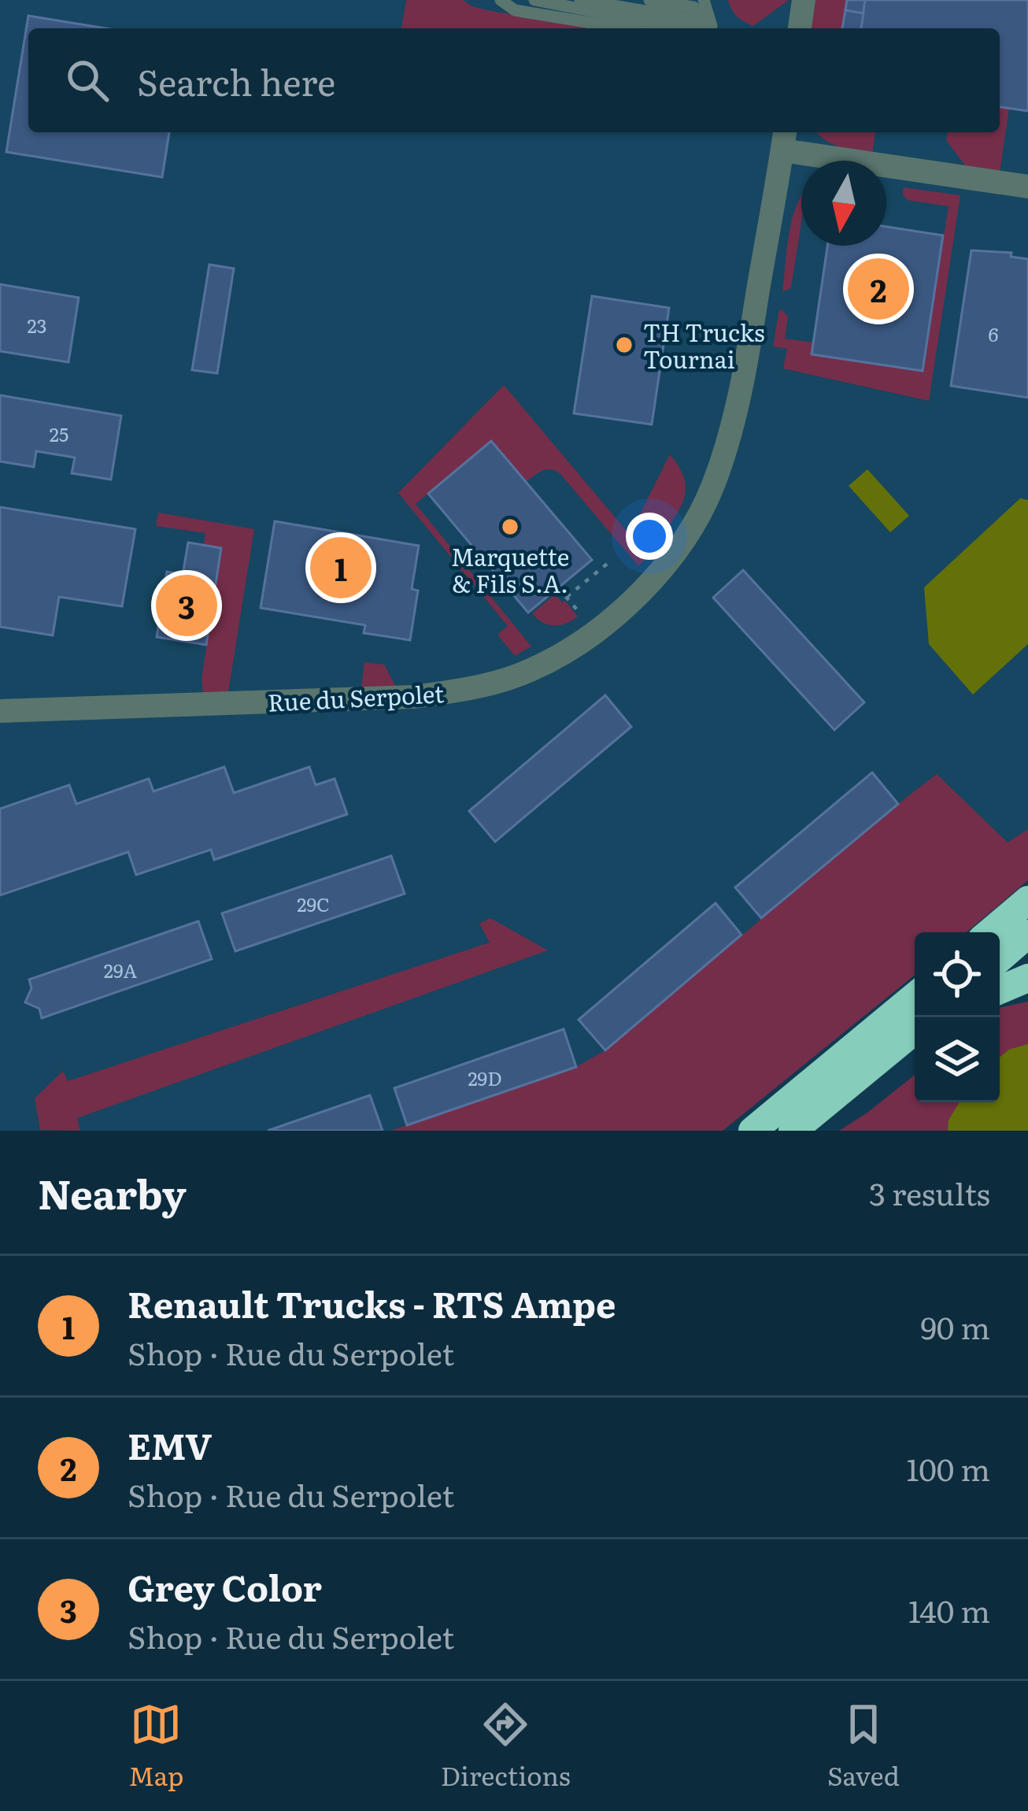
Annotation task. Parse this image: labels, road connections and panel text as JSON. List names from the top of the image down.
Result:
{
  "streets": {
    "street": ["Rue du Serpolet"]
  },
  "places": ["TH Trucks Tournai", "Marquette & Fils S.A."],
  "house_numbers": [
    "23",
    "6",
    "25",
    "29C",
    "29A",
    "29D"
  ],
  "north": "bottom",
  "page": {
    "search": "Search here",
    "pins": ["2", "1", "3"],
    "heading": ["Nearby", "3 results"],
    "list": [
      {
        "mark": "1",
        "name": "Renault Trucks - RTS Ampe",
        "note": "Shop · Rue du Serpolet",
        "value": "90 m"
      },
      {
        "mark": "2",
        "name": "EMV",
        "note": "Shop · Rue du Serpolet",
        "value": "100 m"
      },
      {
        "mark": "3",
        "name": "Grey Color",
        "note": "Shop · Rue du Serpolet",
        "value": "140 m"
      }
    ],
    "nav": ["Map", "Directions", "Saved"]
  }
}
